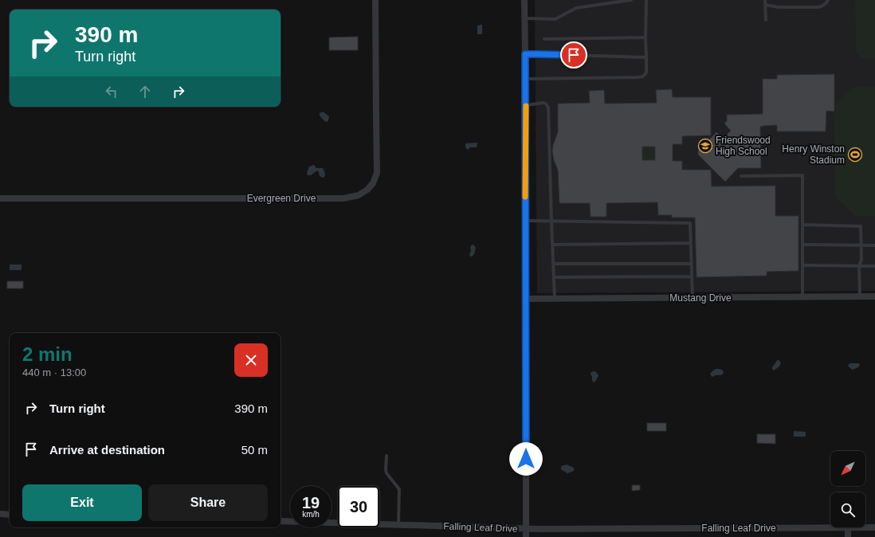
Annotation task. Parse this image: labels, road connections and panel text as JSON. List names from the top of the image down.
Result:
{
  "streets": {
    "street": ["Evergreen Drive", "Mustang Drive", "Falling Leaf Drive"]
  },
  "places": {
    "school or university": ["Friendswood High School"],
    "sports": ["Henry Winston Stadium"]
  },
  "north": "bottom left",
  "page": {
    "turn": ["390 m", "Turn right"],
    "heading": ["2 min", "440 m · 13:00"],
    "list": [
      {
        "name": "Turn right",
        "value": "390 m"
      },
      {
        "name": "Arrive at destination",
        "value": "50 m"
      }
    ],
    "buttons": ["Exit", "Share"],
    "speed": "19 km/h",
    "limit": "30"
  }
}
